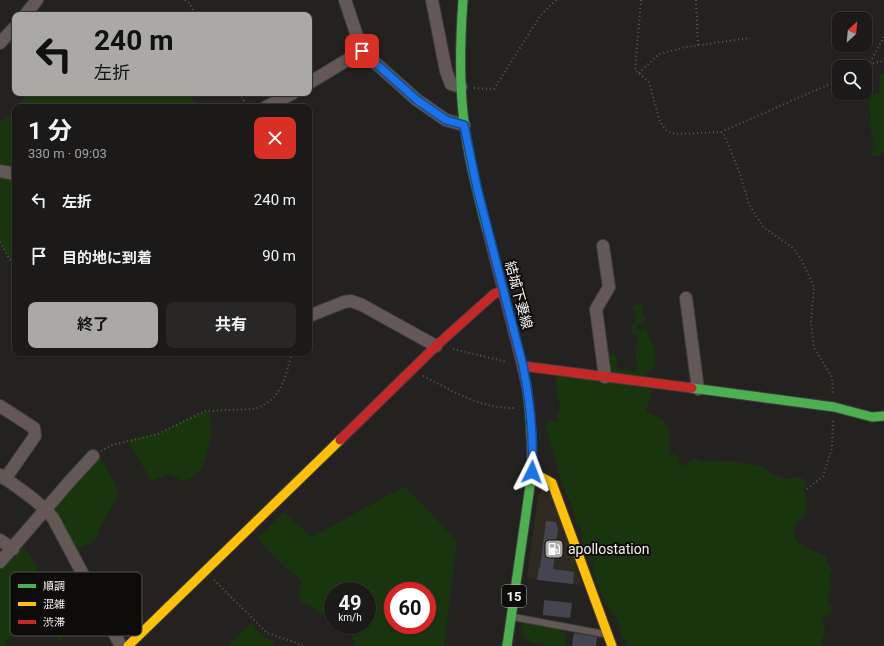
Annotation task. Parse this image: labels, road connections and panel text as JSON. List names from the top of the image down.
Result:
{
  "streets": {
    "street": ["結城下妻線", "15"]
  },
  "places": {
    "fuel station": ["apollostation"]
  },
  "legend": ["順調", "混雑", "渋滞"],
  "north": "top right",
  "page": {
    "turn": ["240 m", "左折"],
    "heading": ["1 分", "330 m · 09:03"],
    "list": [
      {
        "name": "左折",
        "value": "240 m"
      },
      {
        "name": "目的地に到着",
        "value": "90 m"
      }
    ],
    "buttons": ["終了", "共有"],
    "speed": "49 km/h",
    "limit": "60"
  }
}
